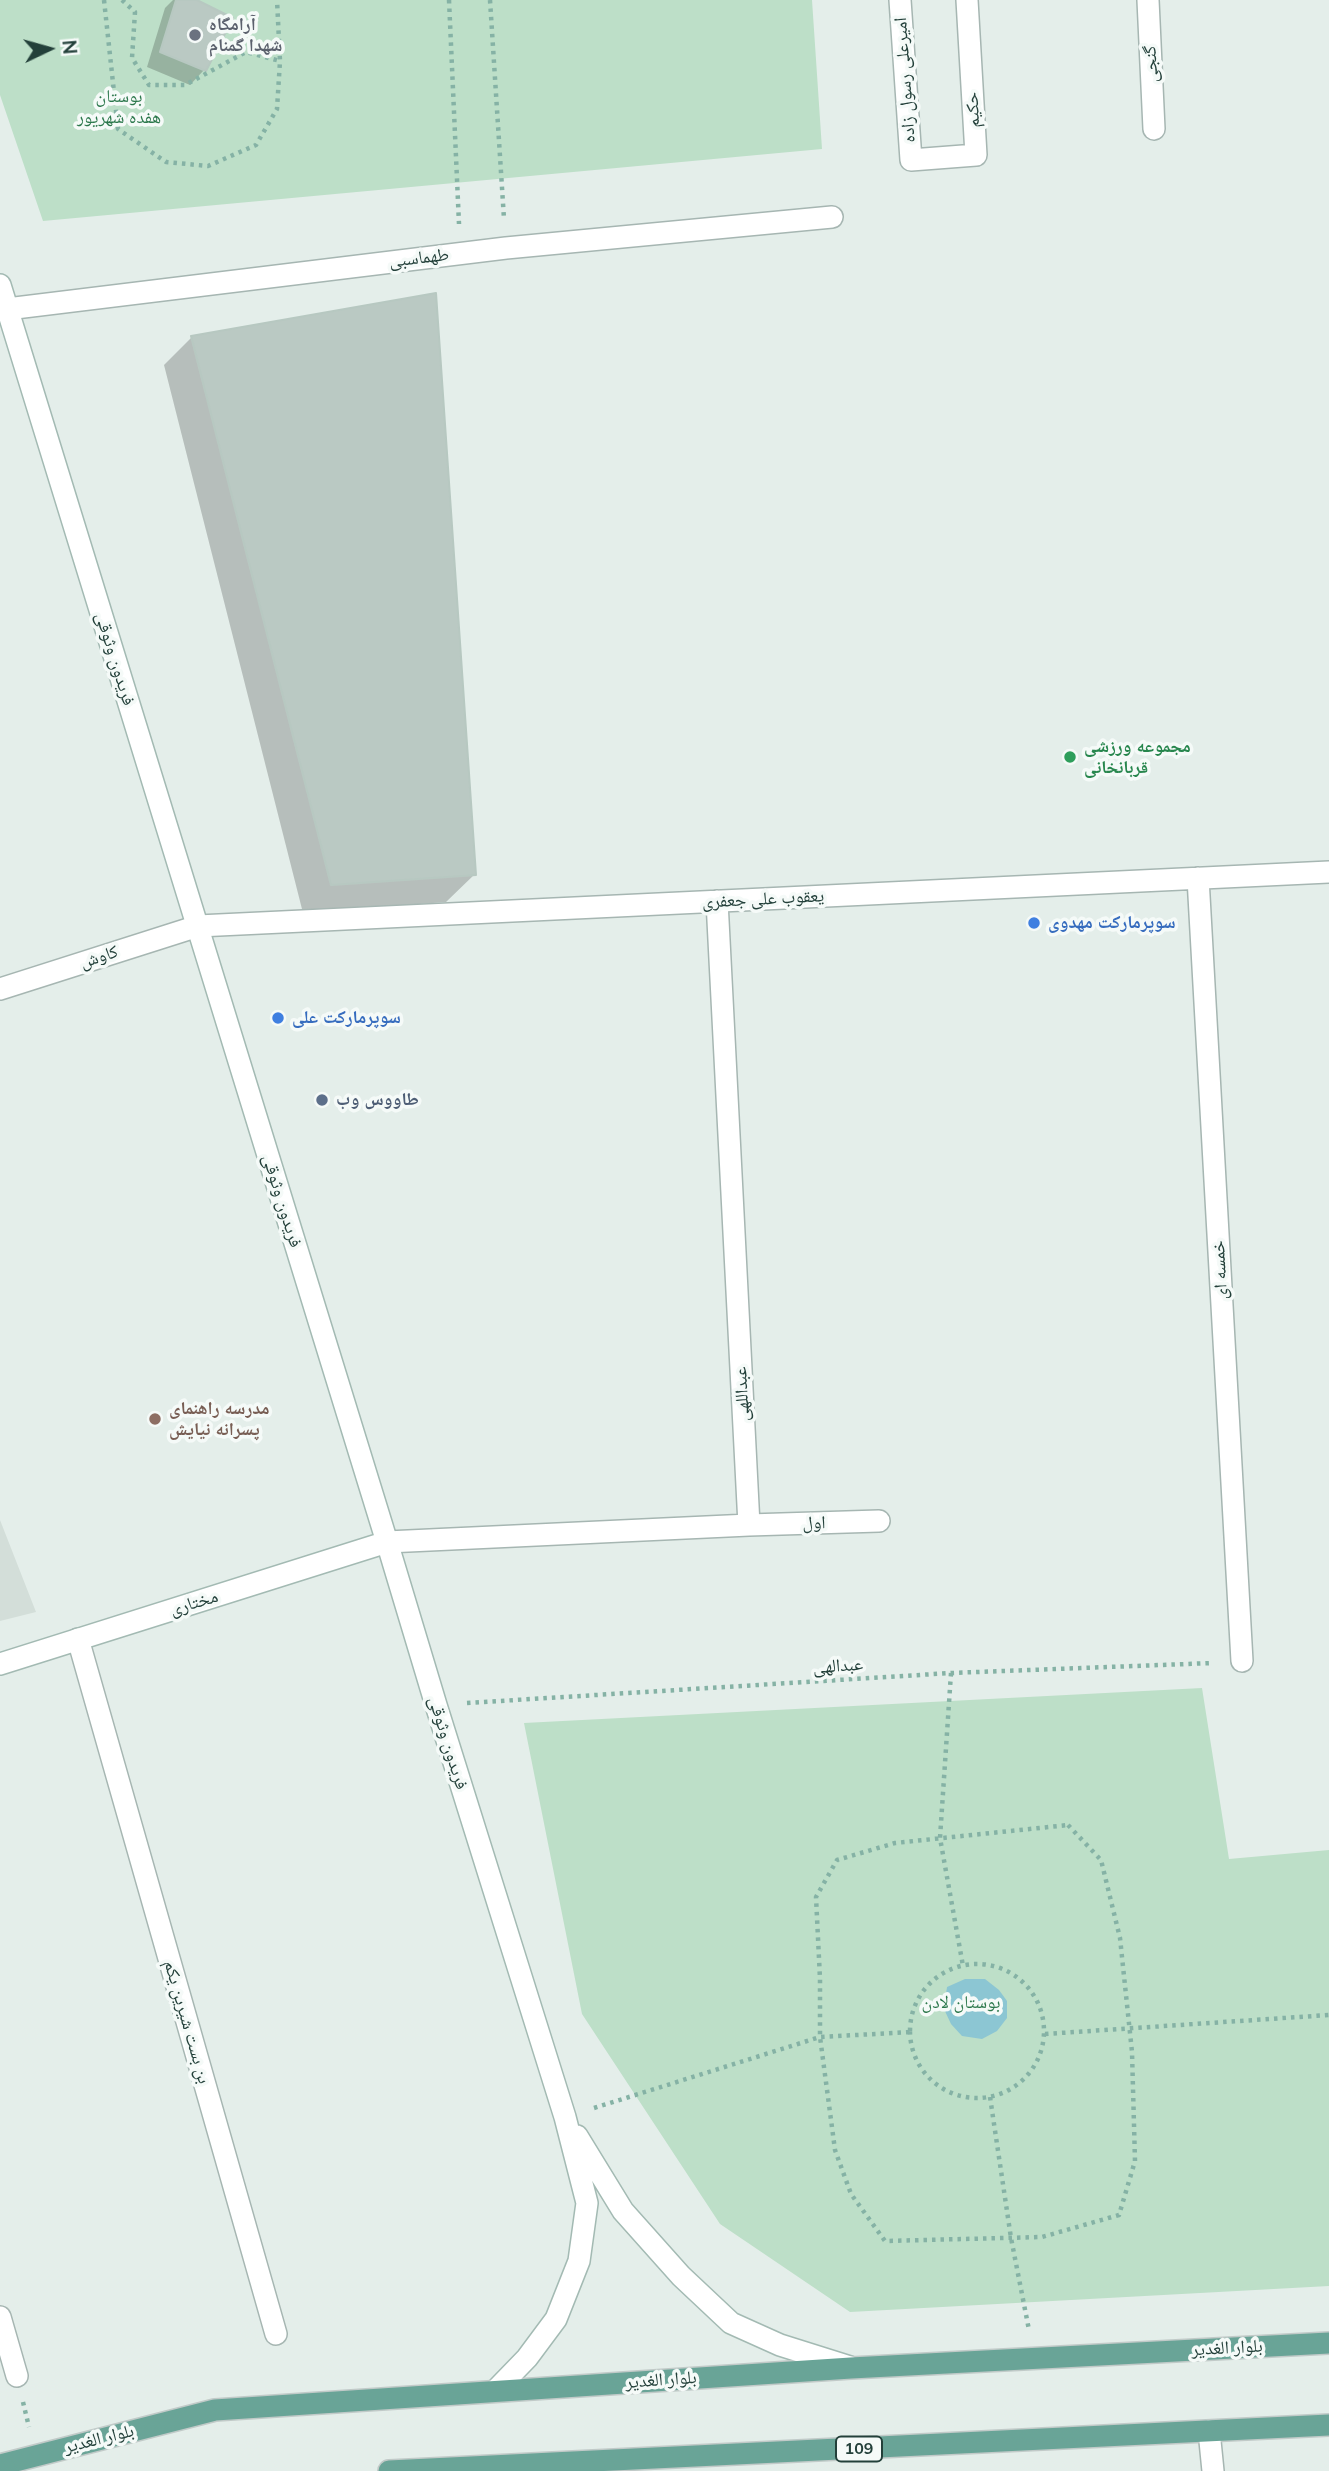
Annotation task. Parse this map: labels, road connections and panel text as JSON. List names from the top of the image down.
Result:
{
  "streets": {
    "main road": ["بلوار الغدیر", "109"],
    "street": [
      "گنجی",
      "امیرعلی رسول زاده",
      "حکیم",
      "طهماسبی",
      "فریدون وثوقی",
      "یعقوب علی جعفری",
      "کاوش",
      "خمسه ای",
      "عبداللهی",
      "اول",
      "مختاری",
      "بن بست شیرین یکم"
    ],
    "path": ["عبدالهی"]
  },
  "crossings": [
    ["امیرعلی رسول زاده", "حکیم"],
    ["طهماسبی", "فریدون وثوقی"],
    ["فریدون وثوقی", "یعقوب علی جعفری"],
    ["فریدون وثوقی", "کاوش"],
    ["فریدون وثوقی", "مختاری"],
    ["فریدون وثوقی", "عبدالهی"],
    ["یعقوب علی جعفری", "کاوش"],
    ["یعقوب علی جعفری", "خمسه ای"],
    ["یعقوب علی جعفری", "عبداللهی"],
    ["خمسه ای", "عبدالهی"],
    ["عبداللهی", "اول"],
    ["مختاری", "بن بست شیرین یکم"]
  ],
  "parks": ["بوستان هفده شهریور", "بوستان لادن"],
  "places": [
    "آرامگاه شهدا گمنام",
    "مجموعه ورزشی قربانخانی",
    "سوپرمارکت مهدوی",
    "سوپرمارکت علی",
    "طاووس وب",
    "مدرسه راهنمای پسرانه نیایش"
  ],
  "north": "right"
}
